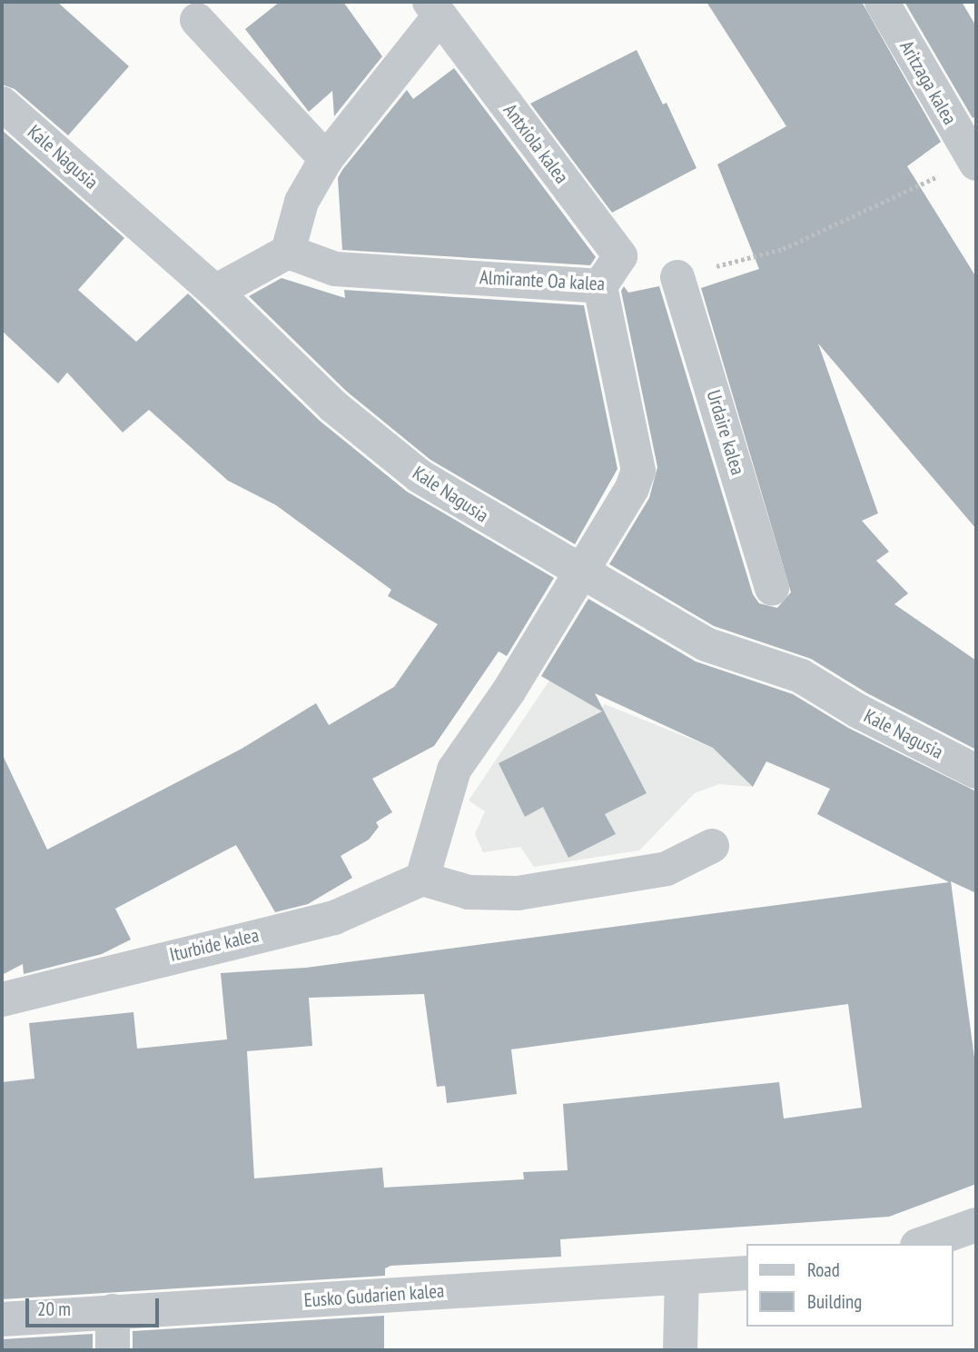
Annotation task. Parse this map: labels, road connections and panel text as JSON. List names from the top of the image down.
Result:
{
  "streets": {
    "street": [
      "Aritzaga kalea",
      "Antxiola kalea",
      "Kale Nagusia",
      "Almirante Oa kalea",
      "Urdaire kalea",
      "Iturbide kalea",
      "Eusko Gudarien kalea"
    ]
  },
  "crossings": [
    ["Antxiola kalea", "Almirante Oa kalea"]
  ],
  "legend": ["Road", "Building"],
  "scale_bar": "20 m"
}
